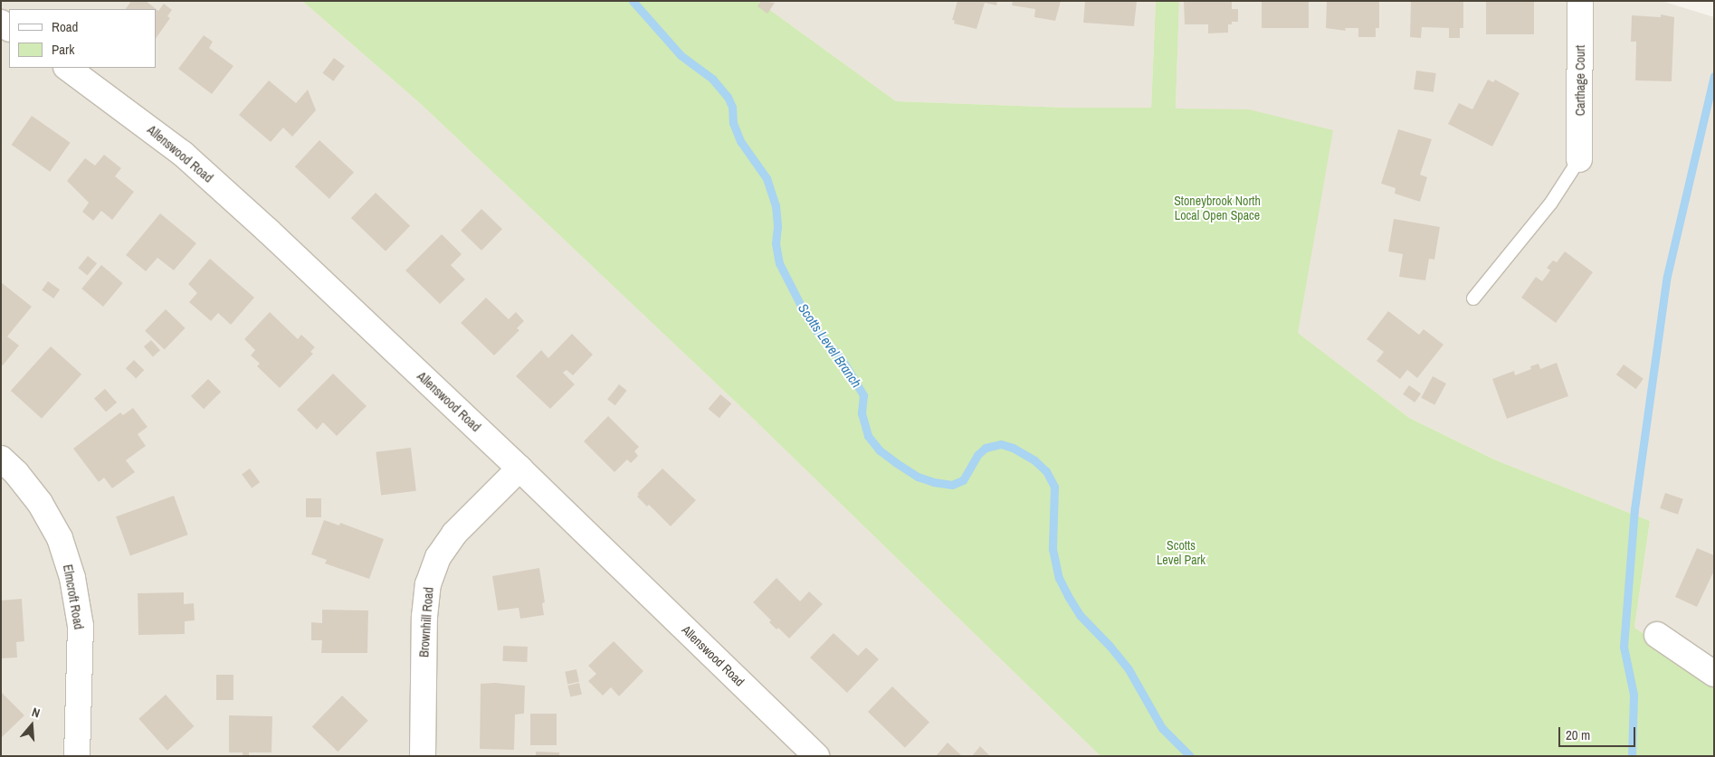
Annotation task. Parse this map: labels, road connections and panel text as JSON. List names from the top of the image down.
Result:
{
  "streets": {
    "street": [
      "Carthage Court",
      "Allenswood Road",
      "Elmcroft Road",
      "Brownhill Road"
    ]
  },
  "crossings": [
    ["Allenswood Road", "Brownhill Road"]
  ],
  "water": ["Scotts Level Branch"],
  "parks": ["Stoneybrook North Local Open Space", "Scotts Level Park"],
  "legend": ["Road", "Park"],
  "scale_bar": "20 m",
  "north": "top"
}
